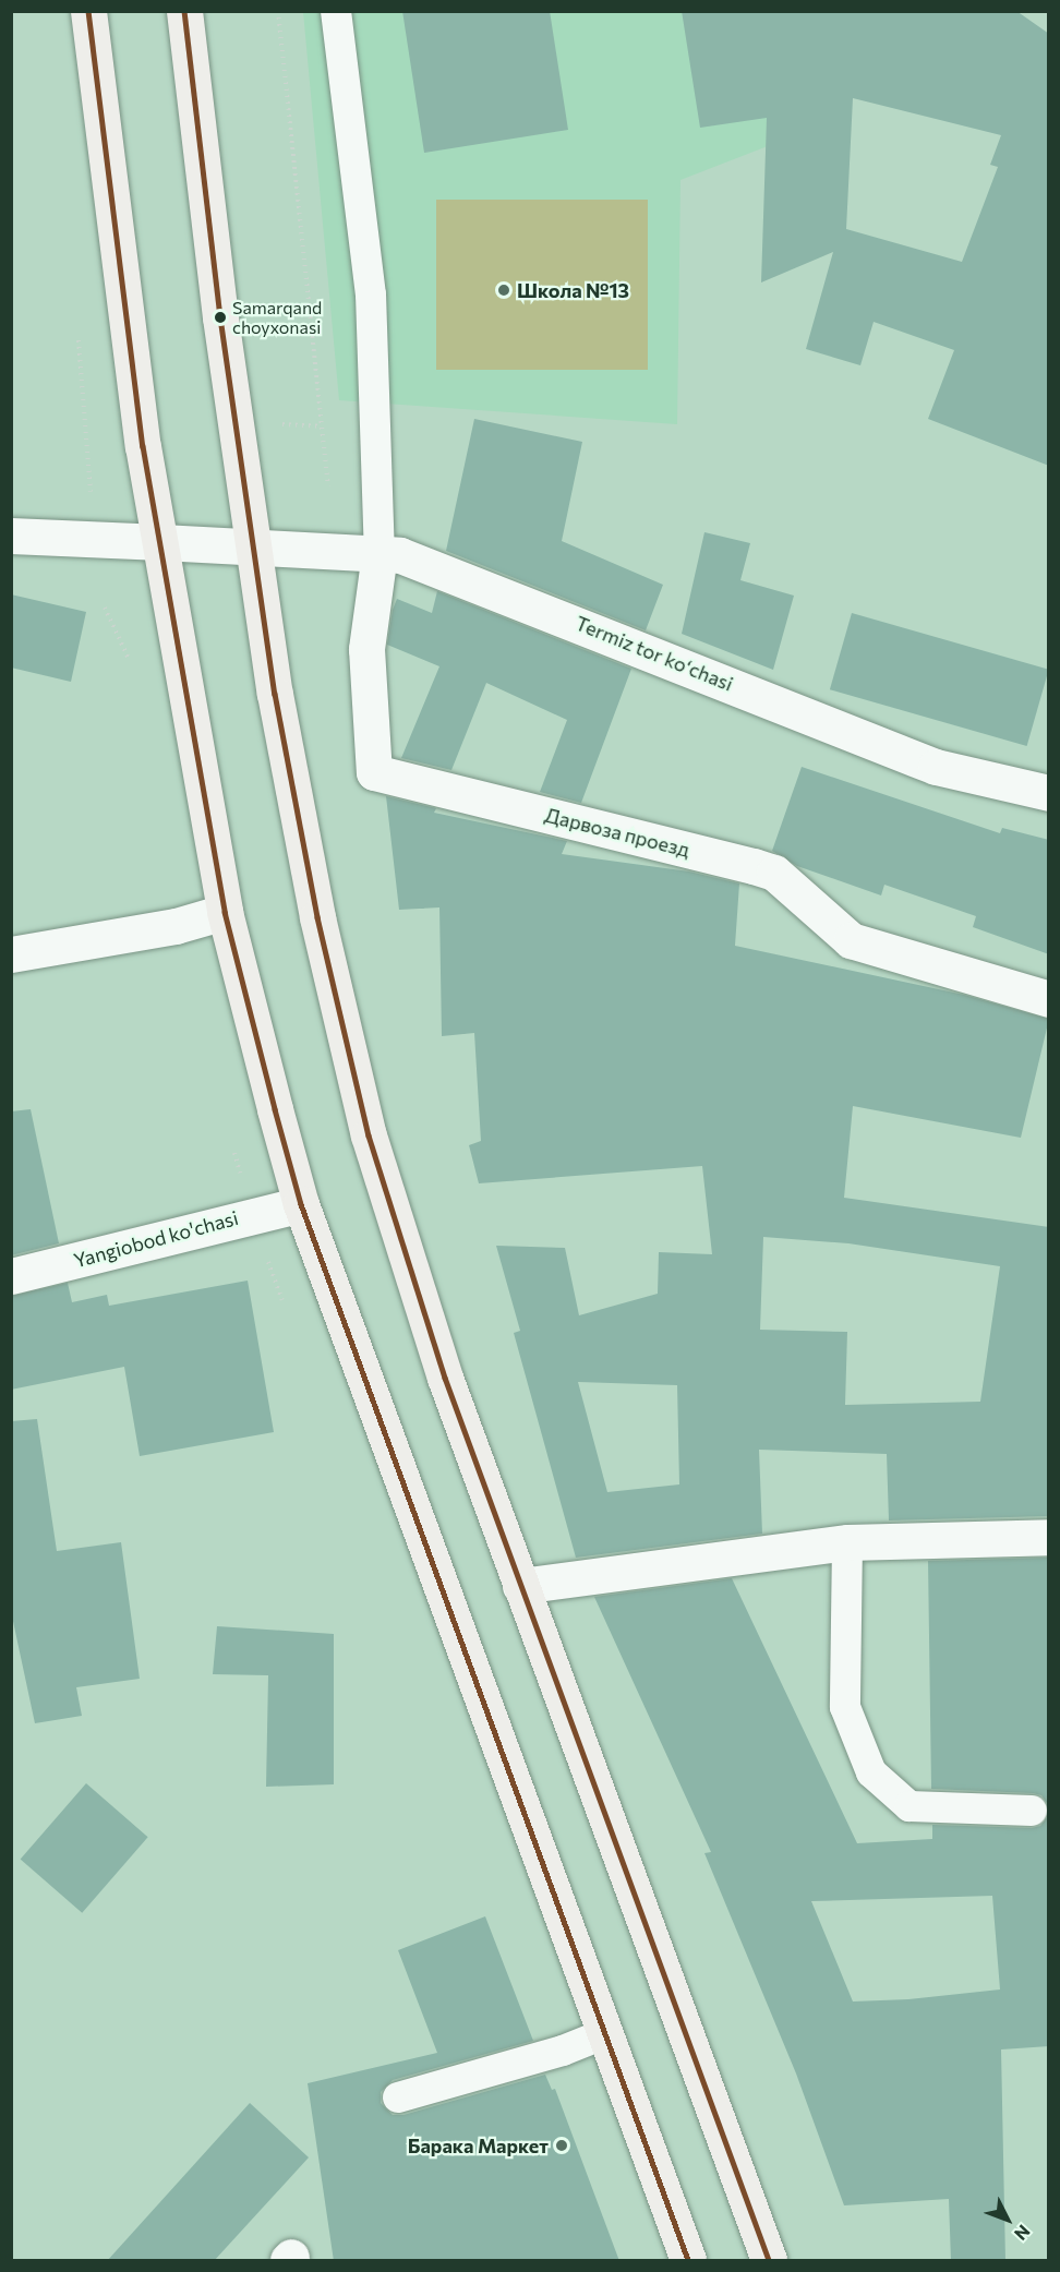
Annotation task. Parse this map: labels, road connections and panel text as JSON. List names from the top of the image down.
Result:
{
  "streets": {
    "street": ["Termiz tor koʻchasi", "Дарвоза проезд", "Yangiobod ko'chasi"]
  },
  "crossings": [
    ["Termiz tor koʻchasi", "Дарвоза проезд"]
  ],
  "places": ["Школа №13", "Samarqand choyxonasi", "Барака Маркет"],
  "north": "bottom right"
}
